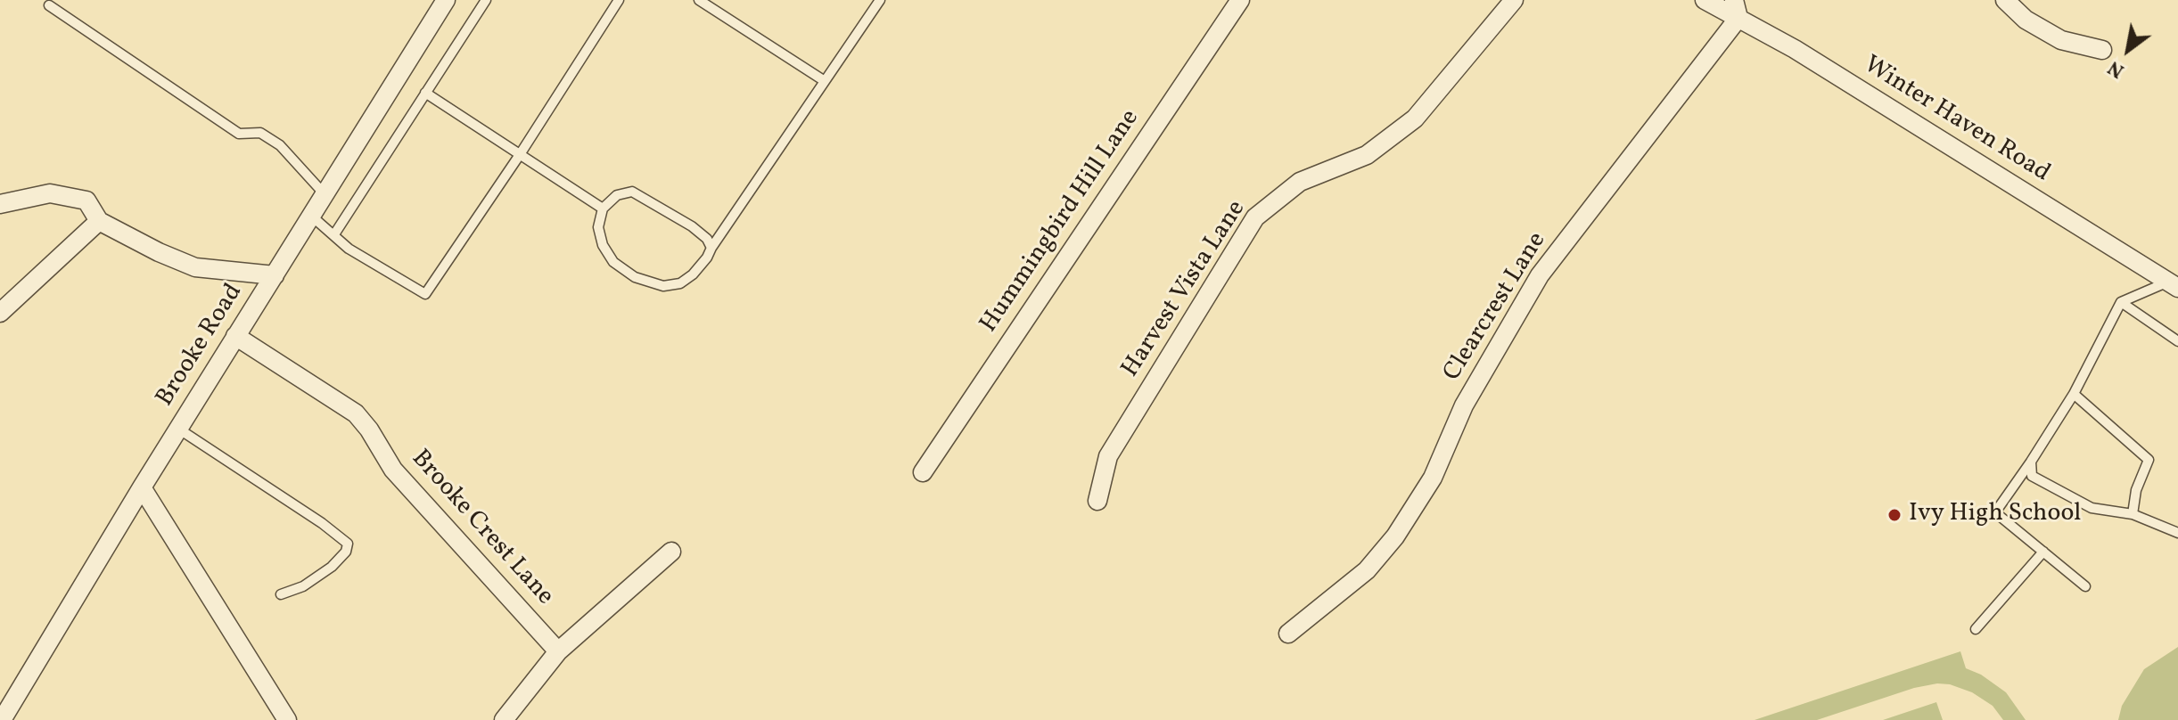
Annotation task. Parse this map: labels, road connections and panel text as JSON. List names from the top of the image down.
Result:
{
  "streets": {
    "street": [
      "Winter Haven Road",
      "Hummingbird Hill Lane",
      "Harvest Vista Lane",
      "Clearcrest Lane",
      "Brooke Road",
      "Brooke Crest Lane"
    ]
  },
  "crossings": [
    ["Winter Haven Road", "Clearcrest Lane"],
    ["Brooke Road", "Brooke Crest Lane"]
  ],
  "places": ["Ivy High School"],
  "north": "bottom left"
}
